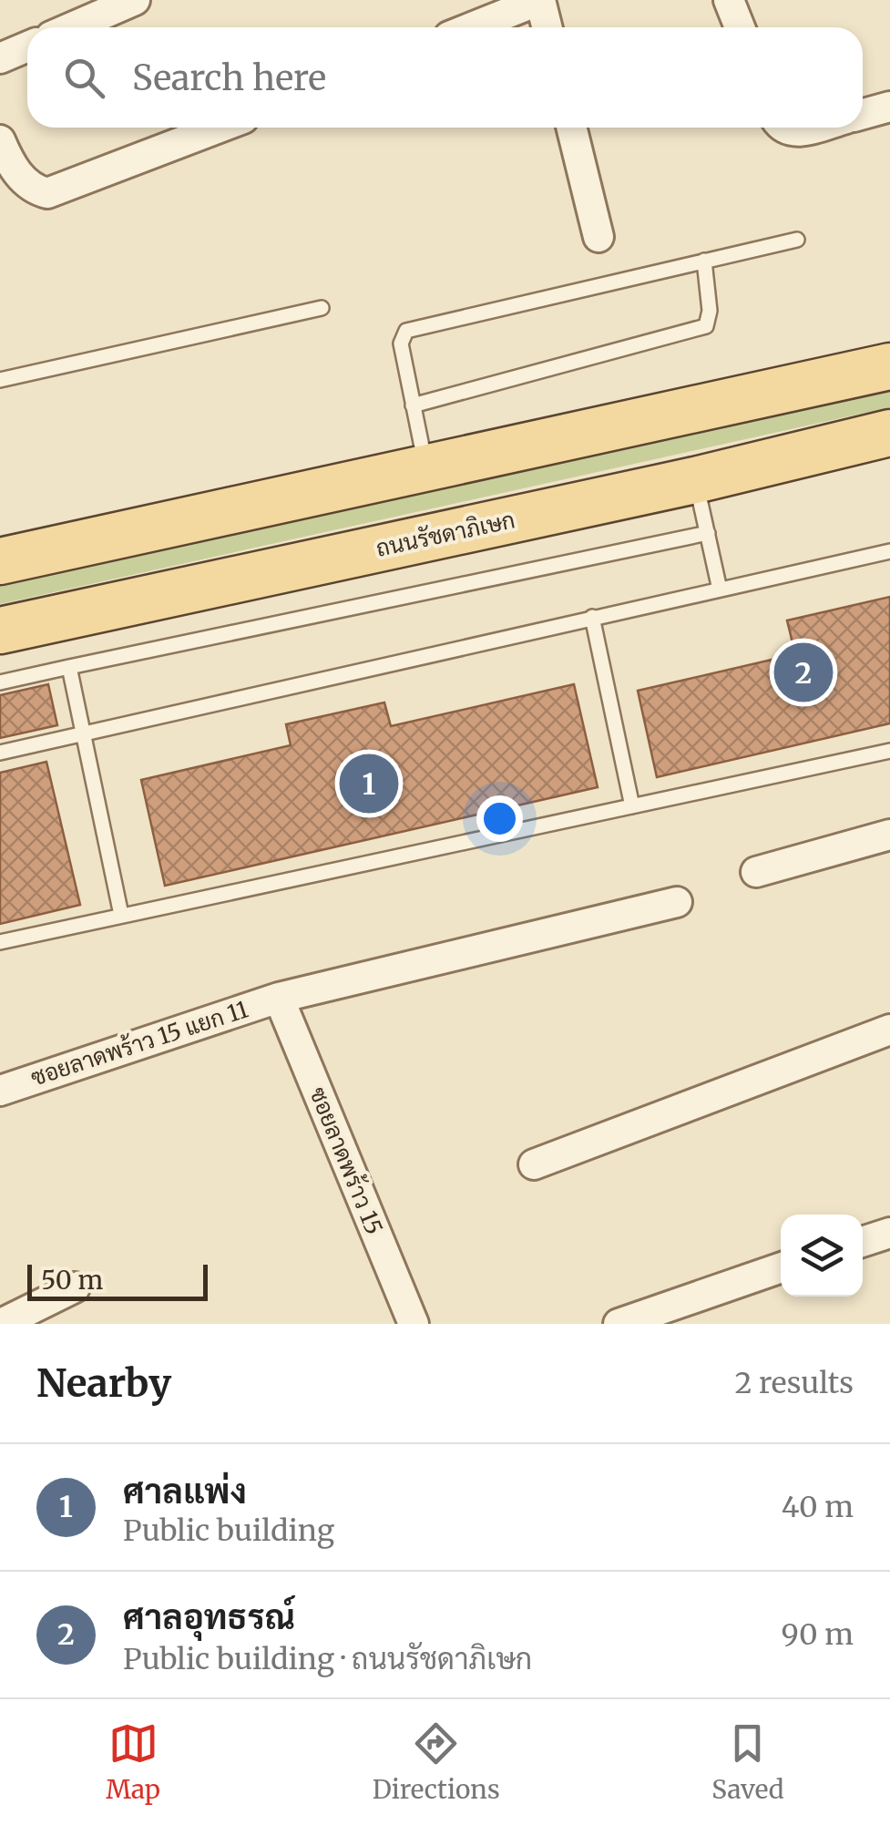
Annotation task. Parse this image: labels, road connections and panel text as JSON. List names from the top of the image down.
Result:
{
  "streets": {
    "main road": ["ถนนรัชดาภิเษก"],
    "street": ["ซอยลาดพร้าว 15 แยก 11", "ซอยลาดพร้าว 15"]
  },
  "crossings": [
    ["ซอยลาดพร้าว 15 แยก 11", "ซอยลาดพร้าว 15"]
  ],
  "scale_bar": "50 m",
  "page": {
    "search": "Search here",
    "pins": ["2", "1"],
    "scale": "50 m",
    "heading": ["Nearby", "2 results"],
    "list": [
      {
        "mark": "1",
        "name": "ศาลแพ่ง",
        "note": "Public building",
        "value": "40 m"
      },
      {
        "mark": "2",
        "name": "ศาลอุทธรณ์",
        "note": "Public building · ถนนรัชดาภิเษก",
        "value": "90 m"
      }
    ],
    "nav": ["Map", "Directions", "Saved"]
  }
}
